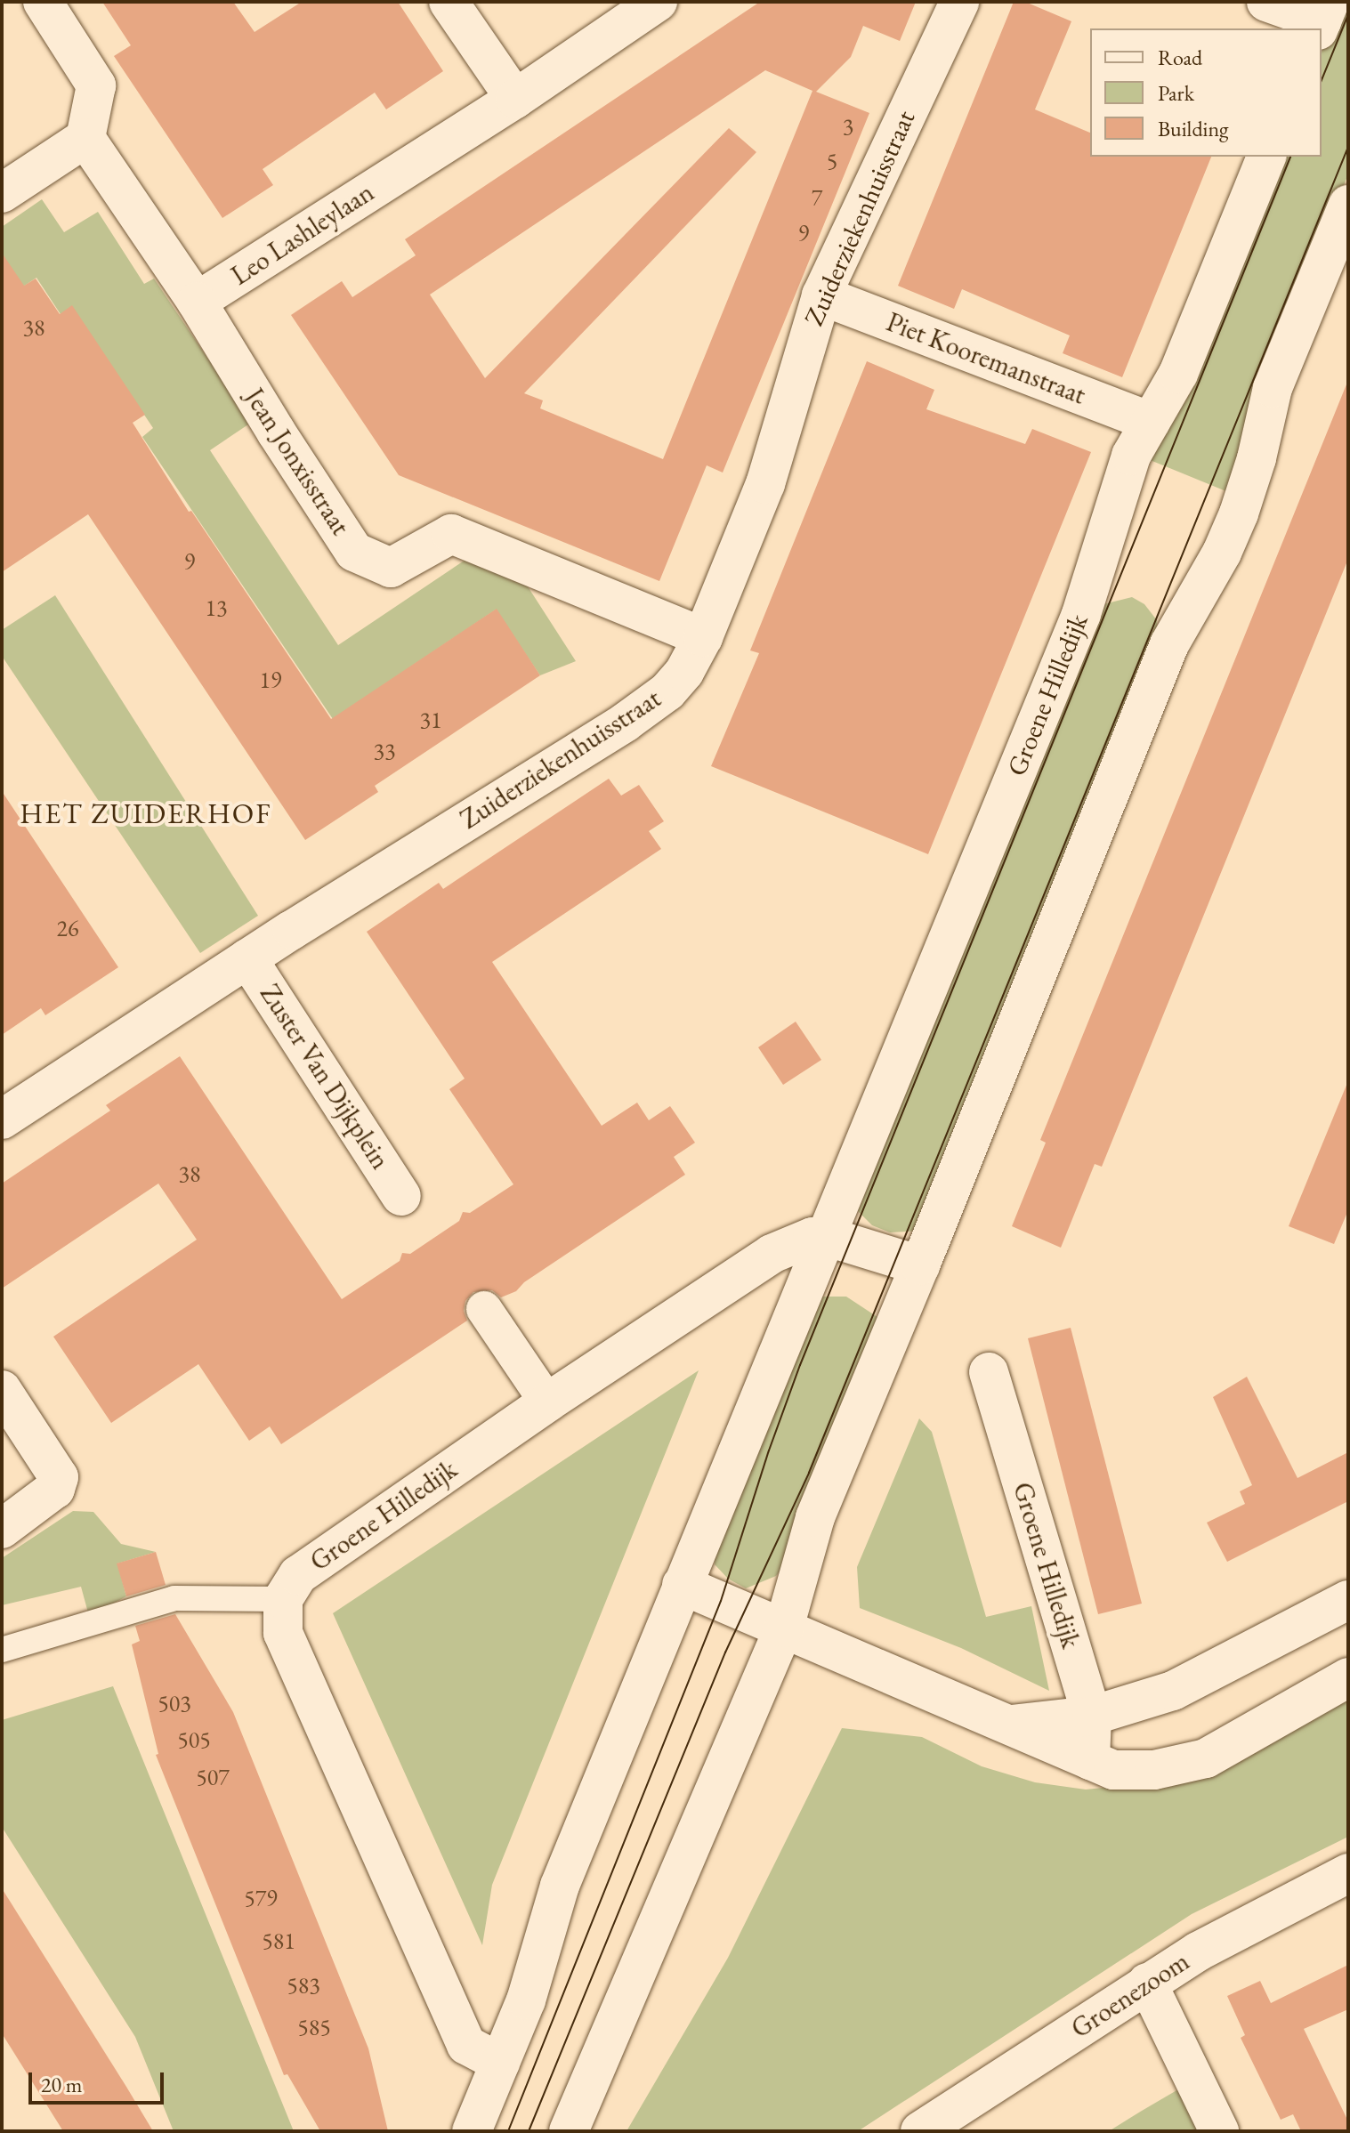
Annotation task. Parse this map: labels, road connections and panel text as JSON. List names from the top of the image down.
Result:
{
  "streets": {
    "street": [
      "Zuiderziekenhuisstraat",
      "Leo Lashleylaan",
      "Piet Kooremanstraat",
      "Jean Jonxisstraat",
      "Groene Hilledijk",
      "Zuster Van Dijkplein",
      "Groenezoom"
    ]
  },
  "crossings": [
    ["Zuiderziekenhuisstraat", "Piet Kooremanstraat"],
    ["Zuiderziekenhuisstraat", "Jean Jonxisstraat"],
    ["Zuiderziekenhuisstraat", "Zuster Van Dijkplein"],
    ["Leo Lashleylaan", "Jean Jonxisstraat"],
    ["Piet Kooremanstraat", "Groene Hilledijk"]
  ],
  "districts": ["HET ZUIDERHOF"],
  "house_numbers": [
    "3",
    "5",
    "7",
    "9",
    "38",
    "9",
    "13",
    "19",
    "31",
    "33",
    "26",
    "38",
    "503",
    "505",
    "507",
    "579",
    "581",
    "583",
    "585"
  ],
  "legend": ["Road", "Park", "Building"],
  "scale_bar": "20 m"
}
